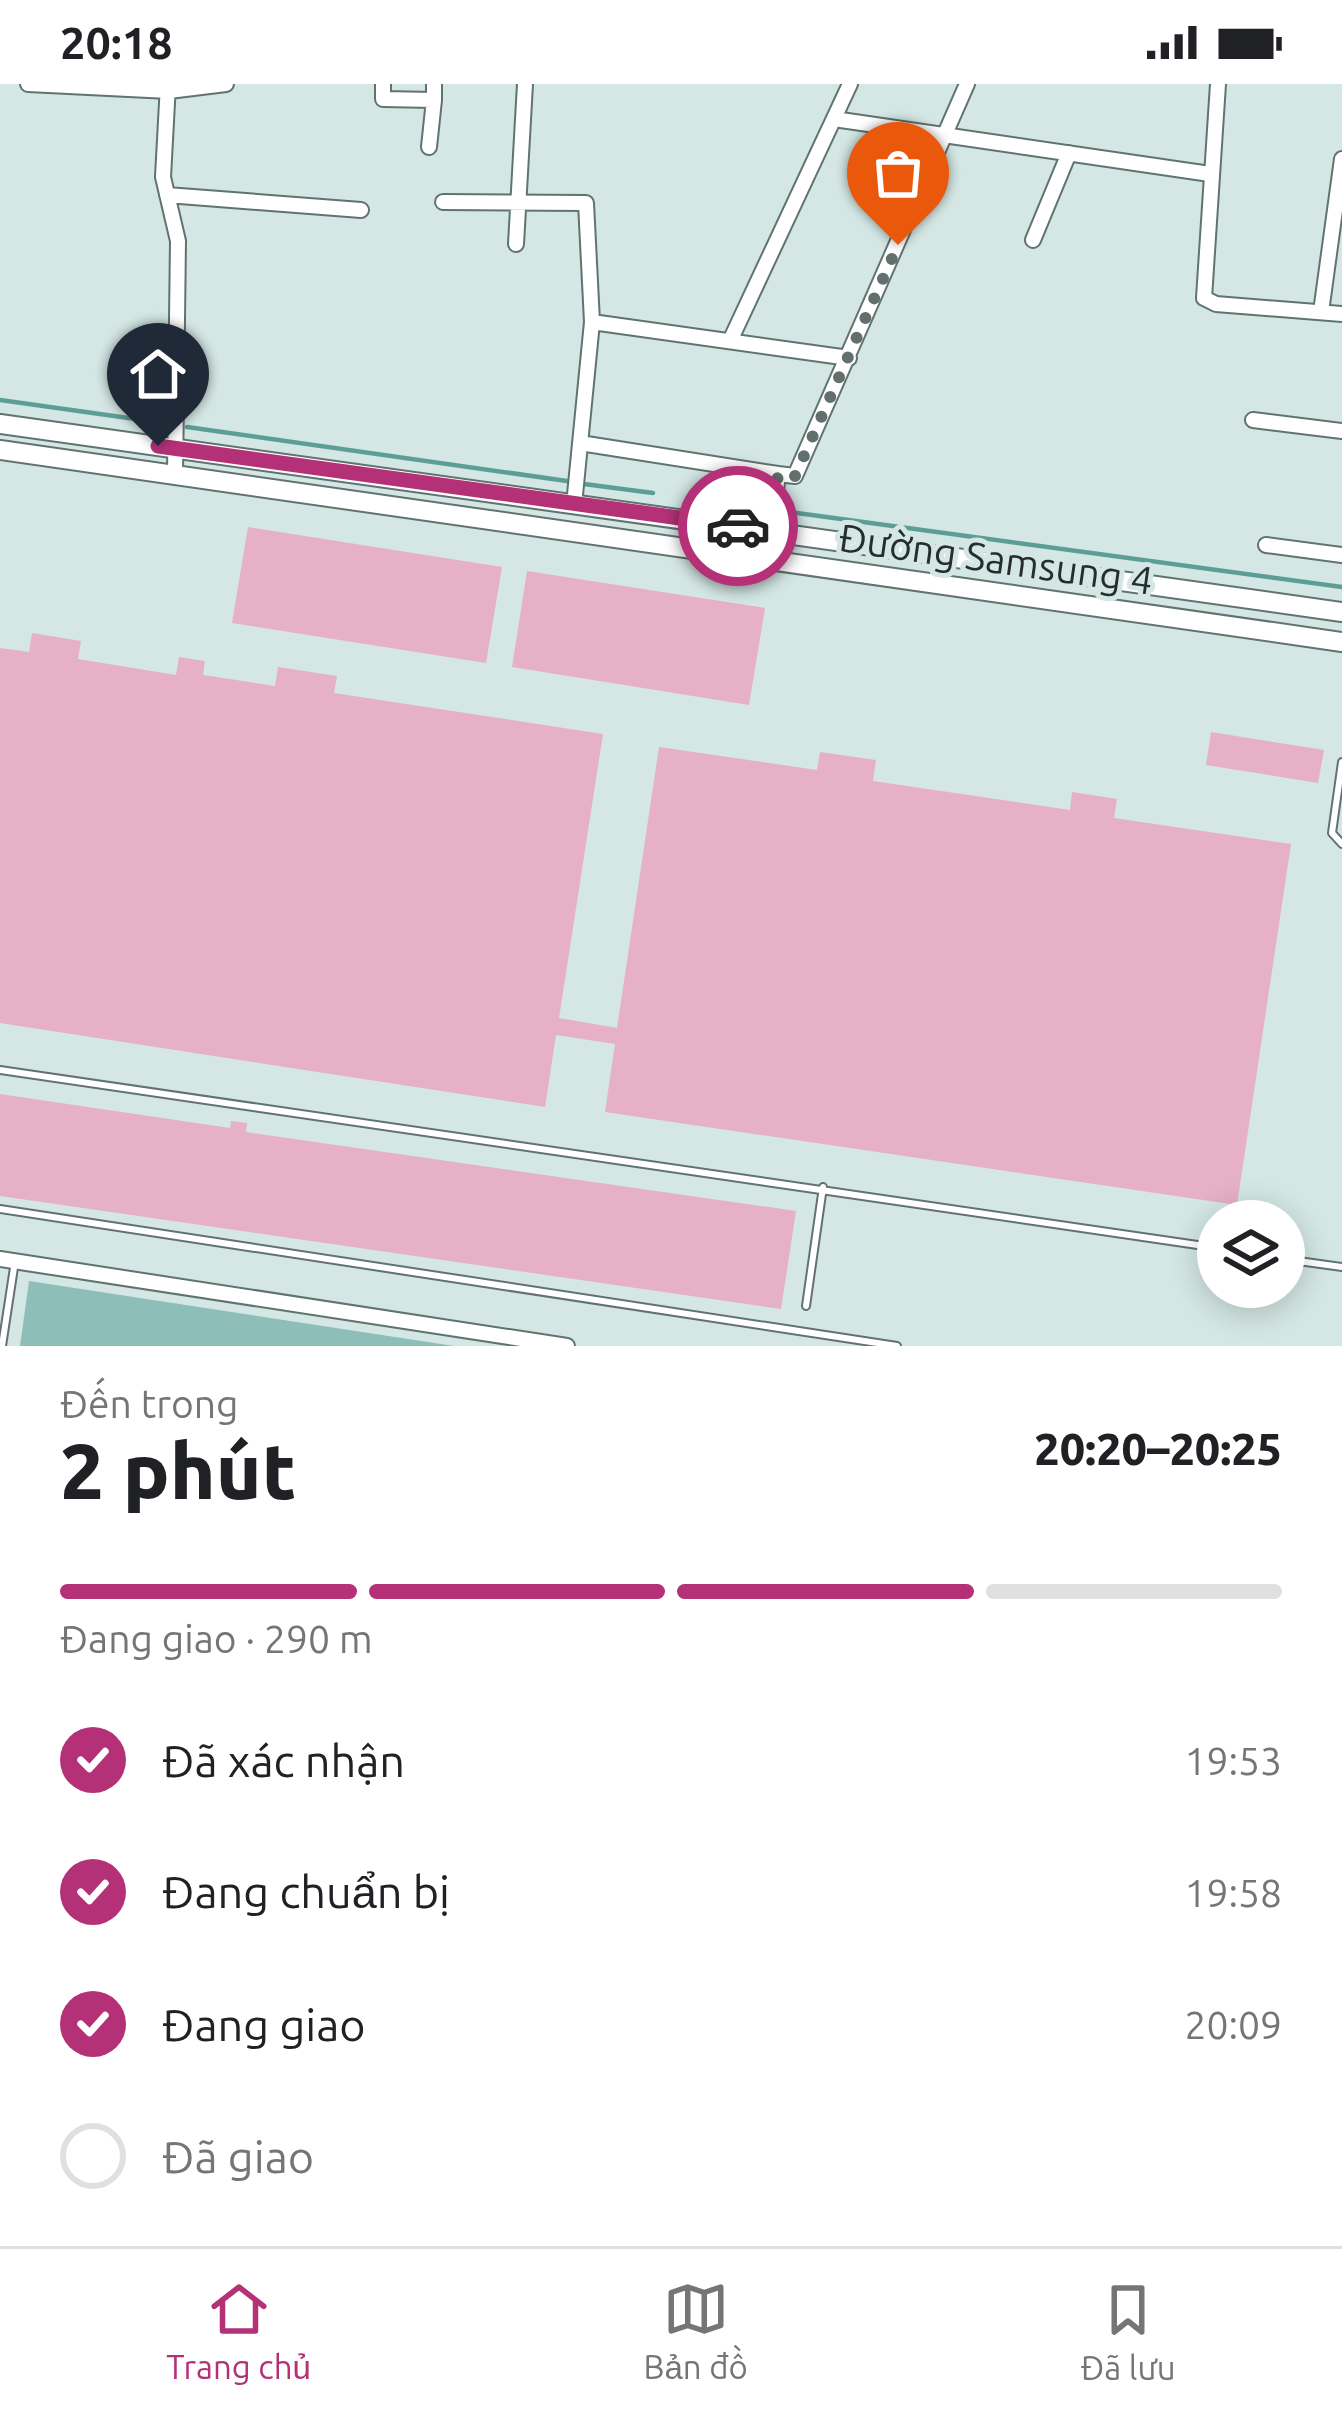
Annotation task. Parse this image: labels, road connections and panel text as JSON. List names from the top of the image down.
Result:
{
  "streets": {
    "main road": ["Đường Samsung 4"]
  },
  "page": {
    "status": "20:18",
    "heading": ["2 phút", "Đến trong", "20:20–20:25"],
    "bar": "Đang giao · 290 m",
    "list": [
      ["Đã xác nhận", "19:53"],
      ["Đang chuẩn bị", "19:58"],
      ["Đang giao", "20:09"],
      "Đã giao"
    ],
    "tabs": ["Trang chủ", "Bản đồ", "Đã lưu"]
  }
}
